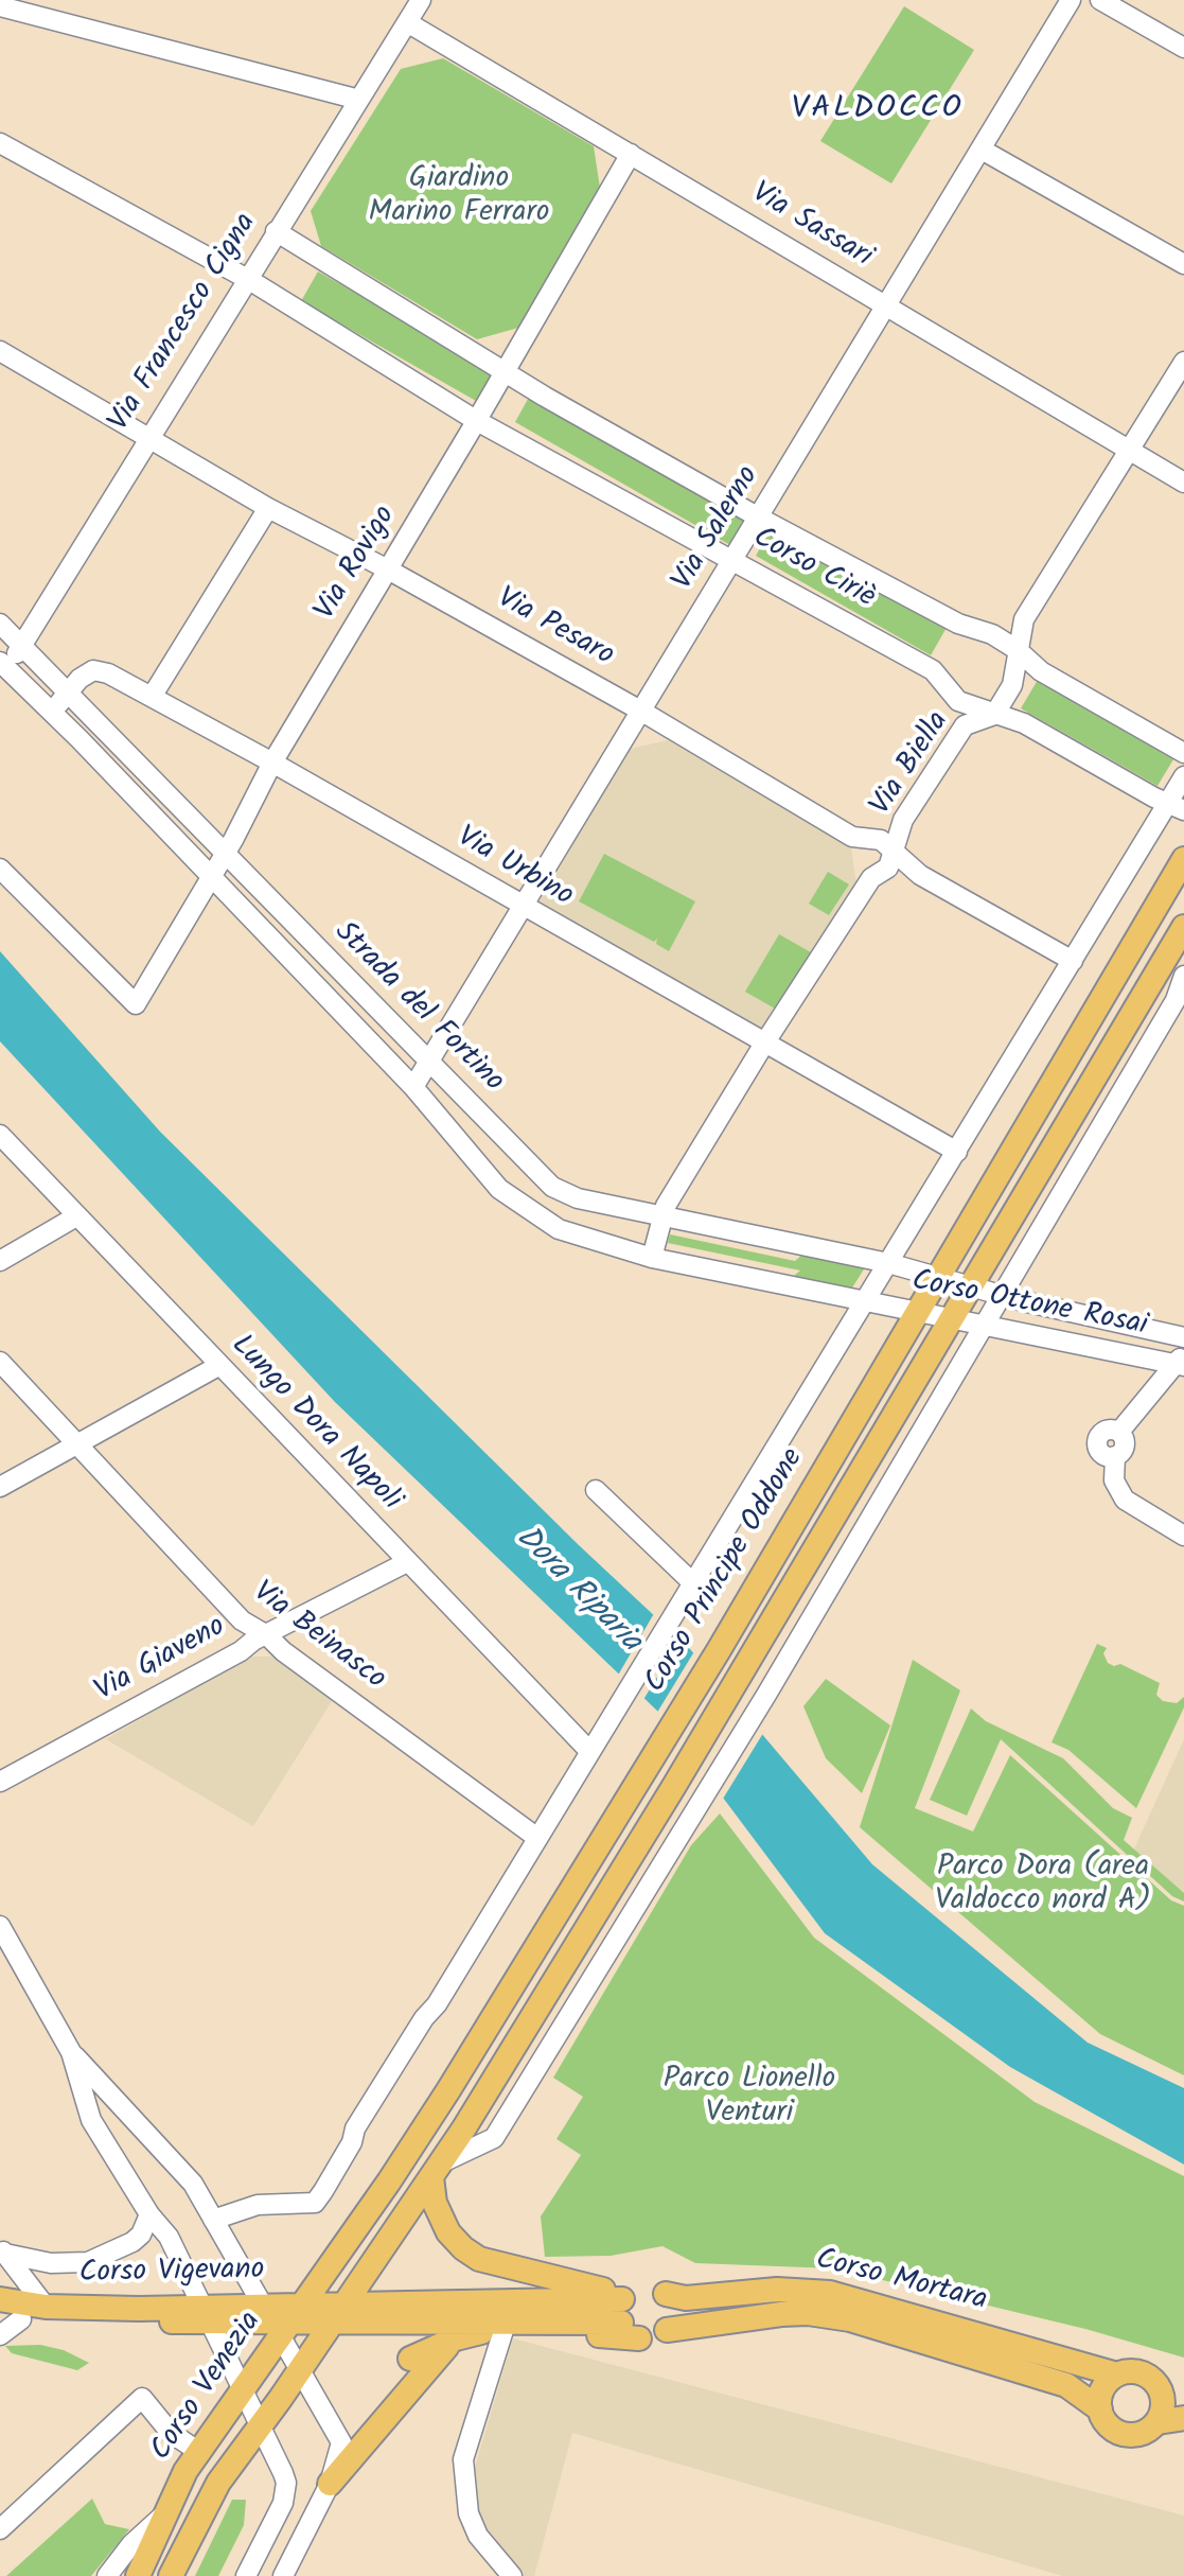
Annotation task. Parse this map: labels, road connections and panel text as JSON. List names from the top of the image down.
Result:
{
  "streets": {
    "main road": [
      "Corso Principe Oddone",
      "Corso Vigevano",
      "Corso Mortara",
      "Corso Venezia"
    ],
    "street": [
      "Via Sassari",
      "Via Francesco Cigna",
      "Via Salerno",
      "Via Rovigo",
      "Corso Ciriè",
      "Via Pesaro",
      "Via Biella",
      "Via Urbino",
      "Strada del Fortino",
      "Corso Ottone Rosai",
      "Lungo Dora Napoli",
      "Via Beinasco",
      "Via Giaveno"
    ]
  },
  "crossings": [
    ["Via Sassari", "Via Francesco Cigna"],
    ["Via Sassari", "Via Salerno"],
    ["Via Sassari", "Via Rovigo"],
    ["Via Sassari", "Via Biella"],
    ["Via Francesco Cigna", "Corso Ciriè"],
    ["Via Francesco Cigna", "Via Pesaro"],
    ["Via Francesco Cigna", "Strada del Fortino"],
    ["Via Salerno", "Corso Ciriè"],
    ["Via Salerno", "Via Pesaro"],
    ["Via Salerno", "Via Urbino"],
    ["Via Salerno", "Strada del Fortino"],
    ["Via Rovigo", "Corso Ciriè"],
    ["Via Rovigo", "Via Pesaro"],
    ["Via Rovigo", "Via Urbino"],
    ["Via Rovigo", "Strada del Fortino"],
    ["Corso Ciriè", "Via Biella"],
    ["Corso Ciriè", "Corso Principe Oddone"],
    ["Via Pesaro", "Via Biella"],
    ["Via Pesaro", "Corso Principe Oddone"],
    ["Via Biella", "Via Urbino"],
    ["Via Biella", "Strada del Fortino"],
    ["Via Urbino", "Strada del Fortino"],
    ["Via Urbino", "Corso Principe Oddone"],
    ["Strada del Fortino", "Corso Ottone Rosai"],
    ["Strada del Fortino", "Corso Principe Oddone"],
    ["Corso Ottone Rosai", "Corso Principe Oddone"],
    ["Lungo Dora Napoli", "Corso Principe Oddone"],
    ["Lungo Dora Napoli", "Via Giaveno"],
    ["Corso Principe Oddone", "Corso Vigevano"],
    ["Corso Principe Oddone", "Corso Venezia"],
    ["Via Beinasco", "Via Giaveno"],
    ["Corso Vigevano", "Corso Venezia"]
  ],
  "districts": ["VALDOCCO"],
  "water": ["Dora Riparia"],
  "parks": ["Giardino Marino Ferraro", "Parco Dora (area Valdocco nord A)", "Parco Lionello Venturi"]
}
